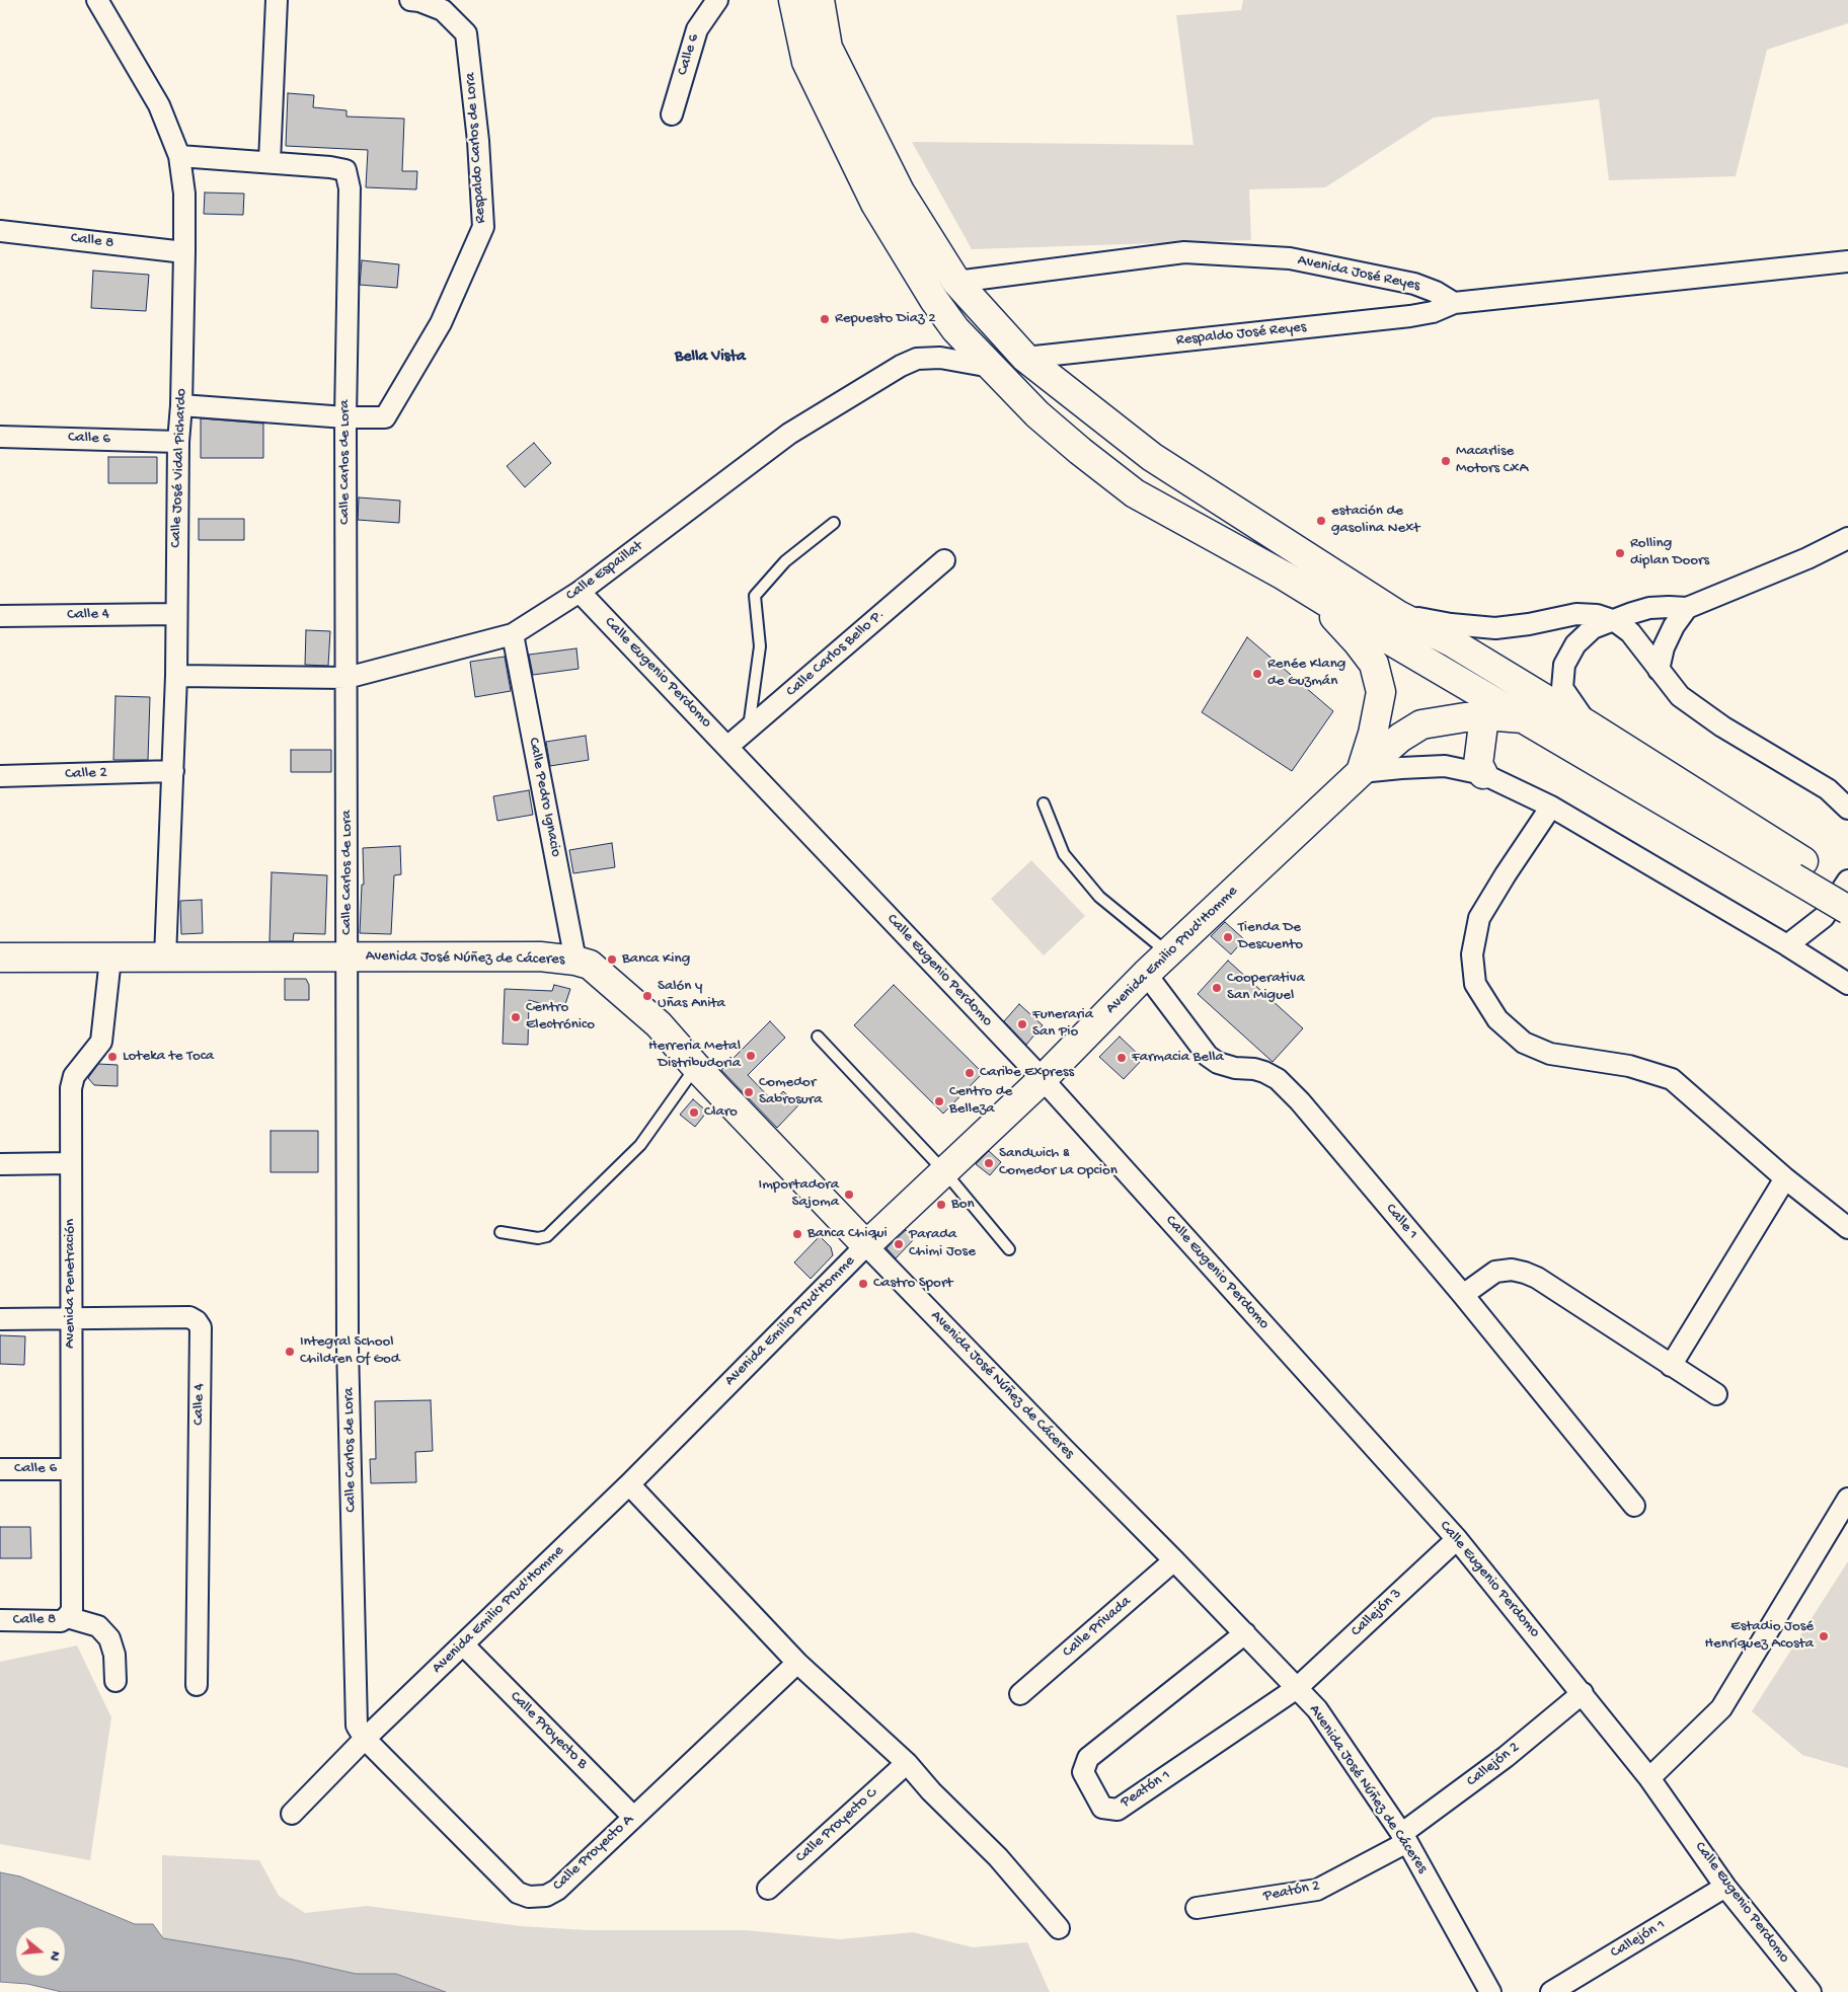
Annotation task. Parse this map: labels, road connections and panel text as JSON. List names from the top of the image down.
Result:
{
  "streets": {
    "main road": ["Avenida Emilio Prud'Homme", "Avenida José Núñez de Cáceres"],
    "street": [
      "Calle 6",
      "Respaldo Carlos de Lora",
      "Calle 8",
      "Avenida José Reyes",
      "Respaldo José Reyes",
      "Calle Carlos de Lora",
      "Calle José Vidal Pichardo",
      "Calle Espaillat",
      "Calle 4",
      "Calle Carlos Bello P.",
      "Calle Eugenio Perdomo",
      "Calle 2",
      "Calle Pedro Ignacio",
      "Calle 1",
      "Avenida Penetración",
      "Callejón 3",
      "Calle Privada",
      "Calle Proyecto B",
      "Callejón 2",
      "Peatón 1",
      "Calle Proyecto C",
      "Calle Proyecto A",
      "Peatón 2",
      "Callejón 1"
    ]
  },
  "crossings": [
    ["Calle 6", "Calle José Vidal Pichardo"],
    ["Calle 6", "Avenida Penetración"],
    ["Respaldo Carlos de Lora", "Calle Carlos de Lora"],
    ["Calle 8", "Calle José Vidal Pichardo"],
    ["Calle 8", "Avenida Penetración"],
    ["Avenida José Reyes", "Respaldo José Reyes"],
    ["Calle Carlos de Lora", "Calle José Vidal Pichardo"],
    ["Calle Carlos de Lora", "Calle Espaillat"],
    ["Calle Carlos de Lora", "Avenida Emilio Prud'Homme"],
    ["Calle Carlos de Lora", "Avenida José Núñez de Cáceres"],
    ["Calle Carlos de Lora", "Calle Proyecto A"],
    ["Calle José Vidal Pichardo", "Calle Espaillat"],
    ["Calle José Vidal Pichardo", "Calle 4"],
    ["Calle José Vidal Pichardo", "Calle 2"],
    ["Calle José Vidal Pichardo", "Avenida José Núñez de Cáceres"],
    ["Calle Espaillat", "Calle Eugenio Perdomo"],
    ["Calle Espaillat", "Calle Pedro Ignacio"],
    ["Calle 4", "Avenida Penetración"],
    ["Calle Carlos Bello P.", "Calle Eugenio Perdomo"],
    ["Calle Eugenio Perdomo", "Avenida Emilio Prud'Homme"],
    ["Calle Eugenio Perdomo", "Callejón 3"],
    ["Calle Eugenio Perdomo", "Callejón 2"],
    ["Calle Eugenio Perdomo", "Callejón 1"],
    ["Calle Pedro Ignacio", "Avenida José Núñez de Cáceres"],
    ["Avenida Emilio Prud'Homme", "Avenida José Núñez de Cáceres"],
    ["Avenida Emilio Prud'Homme", "Calle 1"],
    ["Avenida Emilio Prud'Homme", "Calle Proyecto B"],
    ["Avenida Emilio Prud'Homme", "Calle Proyecto A"],
    ["Avenida José Núñez de Cáceres", "Avenida Penetración"],
    ["Avenida José Núñez de Cáceres", "Callejón 3"],
    ["Avenida José Núñez de Cáceres", "Calle Privada"],
    ["Avenida José Núñez de Cáceres", "Callejón 2"],
    ["Avenida José Núñez de Cáceres", "Peatón 1"],
    ["Avenida José Núñez de Cáceres", "Peatón 2"],
    ["Callejón 3", "Peatón 1"],
    ["Calle Proyecto B", "Calle Proyecto A"],
    ["Callejón 2", "Peatón 2"]
  ],
  "districts": ["Bella Vista"],
  "places": [
    "Repuesto Diaz 2",
    "Macarlise Motors CxA",
    "estación de gasolina Next",
    "Rolling diplan Doors",
    "Renée Klang de Guzmán",
    "Tienda De Descuento",
    "Banca King",
    "Cooperativa San Miguel",
    "Salón y Uñas Anita",
    "Centro Electrónico",
    "Funeraria San Pio",
    "Herreria Metal Distribudoria",
    "Loteka te Toca",
    "Farmacia Bella",
    "Caribe Express",
    "Comedor Sabrosura",
    "Centro de Belleza",
    "Claro",
    "Sandwich & Comedor La Opcion",
    "Importadora Sajoma",
    "Bon",
    "Banca Chiqui",
    "Parada Chimi Jose",
    "Castro Sport",
    "Integral School Children Of God",
    "Estadio José Henríquez Acosta"
  ],
  "north": "right"
}
